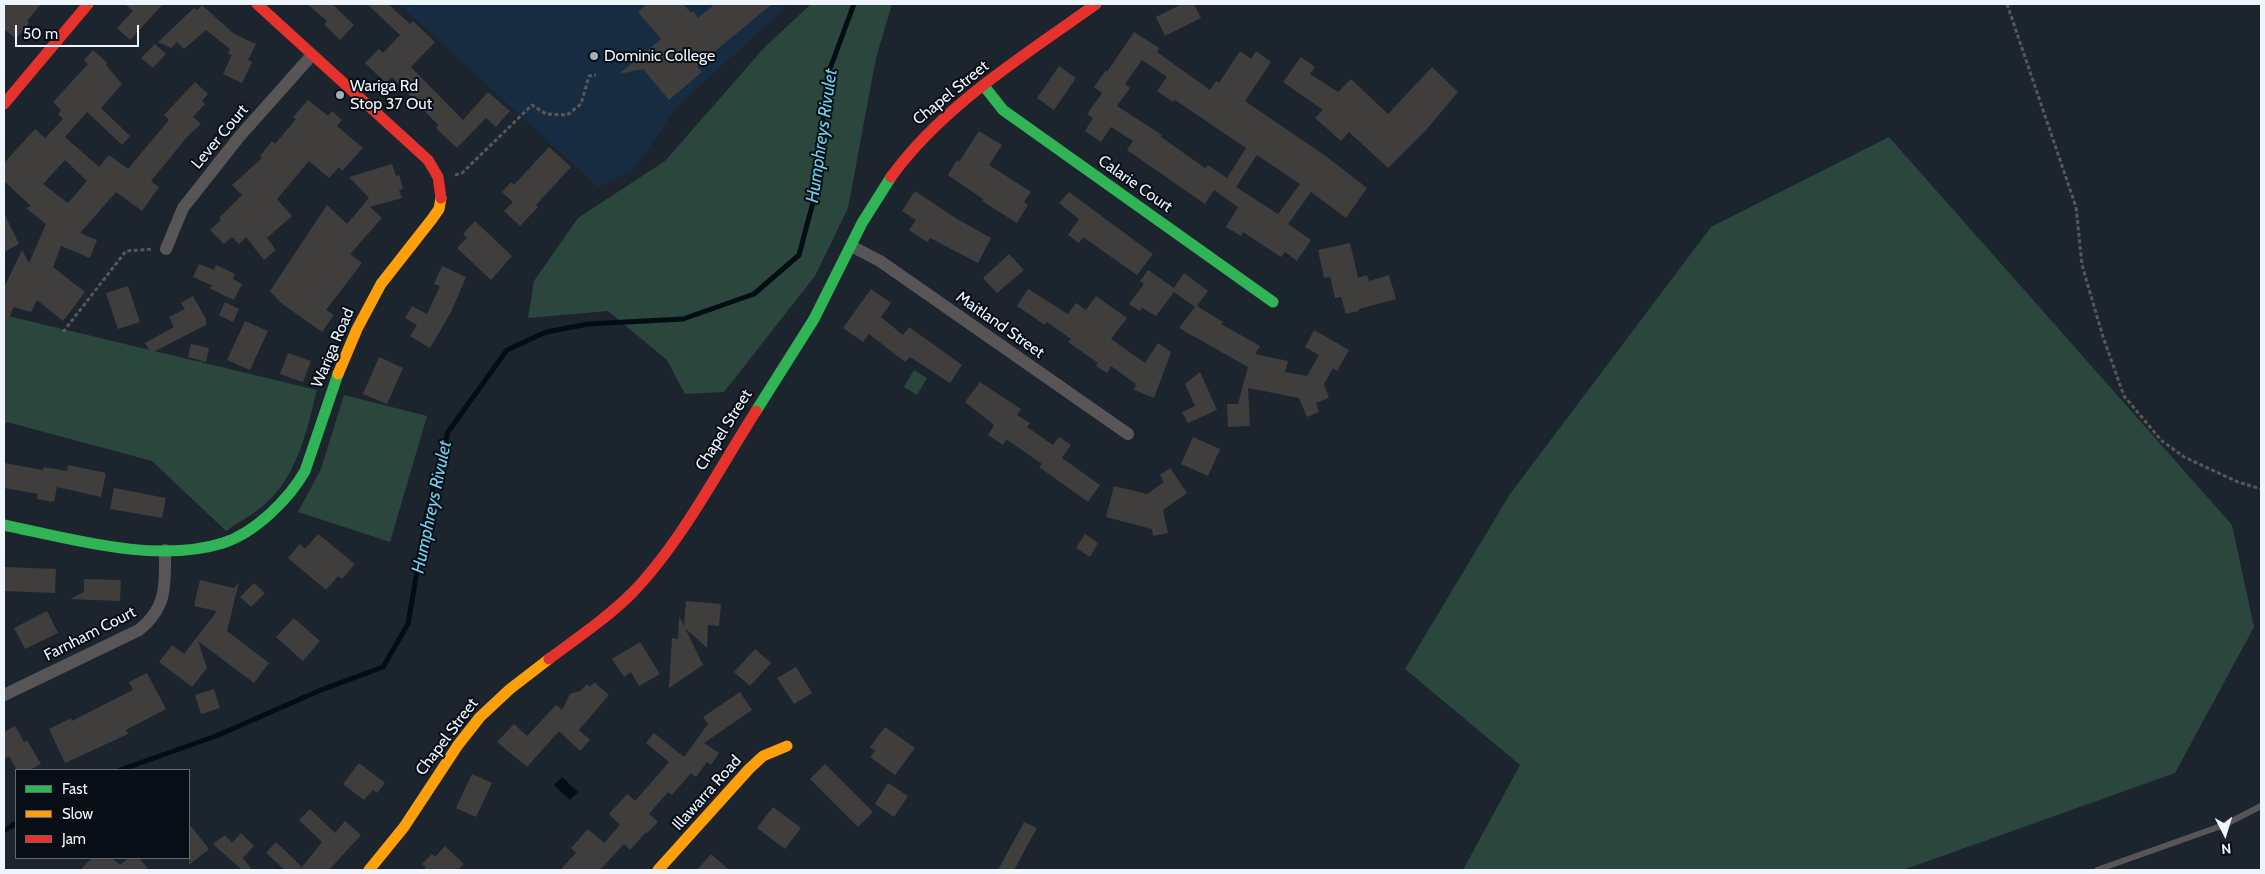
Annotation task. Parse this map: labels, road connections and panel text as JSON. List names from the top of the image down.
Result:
{
  "streets": {
    "street": [
      "Chapel Street",
      "Lever Court",
      "Calarie Court",
      "Maitland Street",
      "Wariga Road",
      "Farnham Court",
      "Illawarra Road"
    ]
  },
  "crossings": [
    ["Chapel Street", "Calarie Court"],
    ["Chapel Street", "Maitland Street"],
    ["Wariga Road", "Farnham Court"]
  ],
  "water": ["Humphreys Rivulet"],
  "places": ["Dominic College", "Wariga Rd Stop 37 Out"],
  "legend": ["Fast", "Slow", "Jam"],
  "scale_bar": "50 m",
  "north": "bottom"
}
